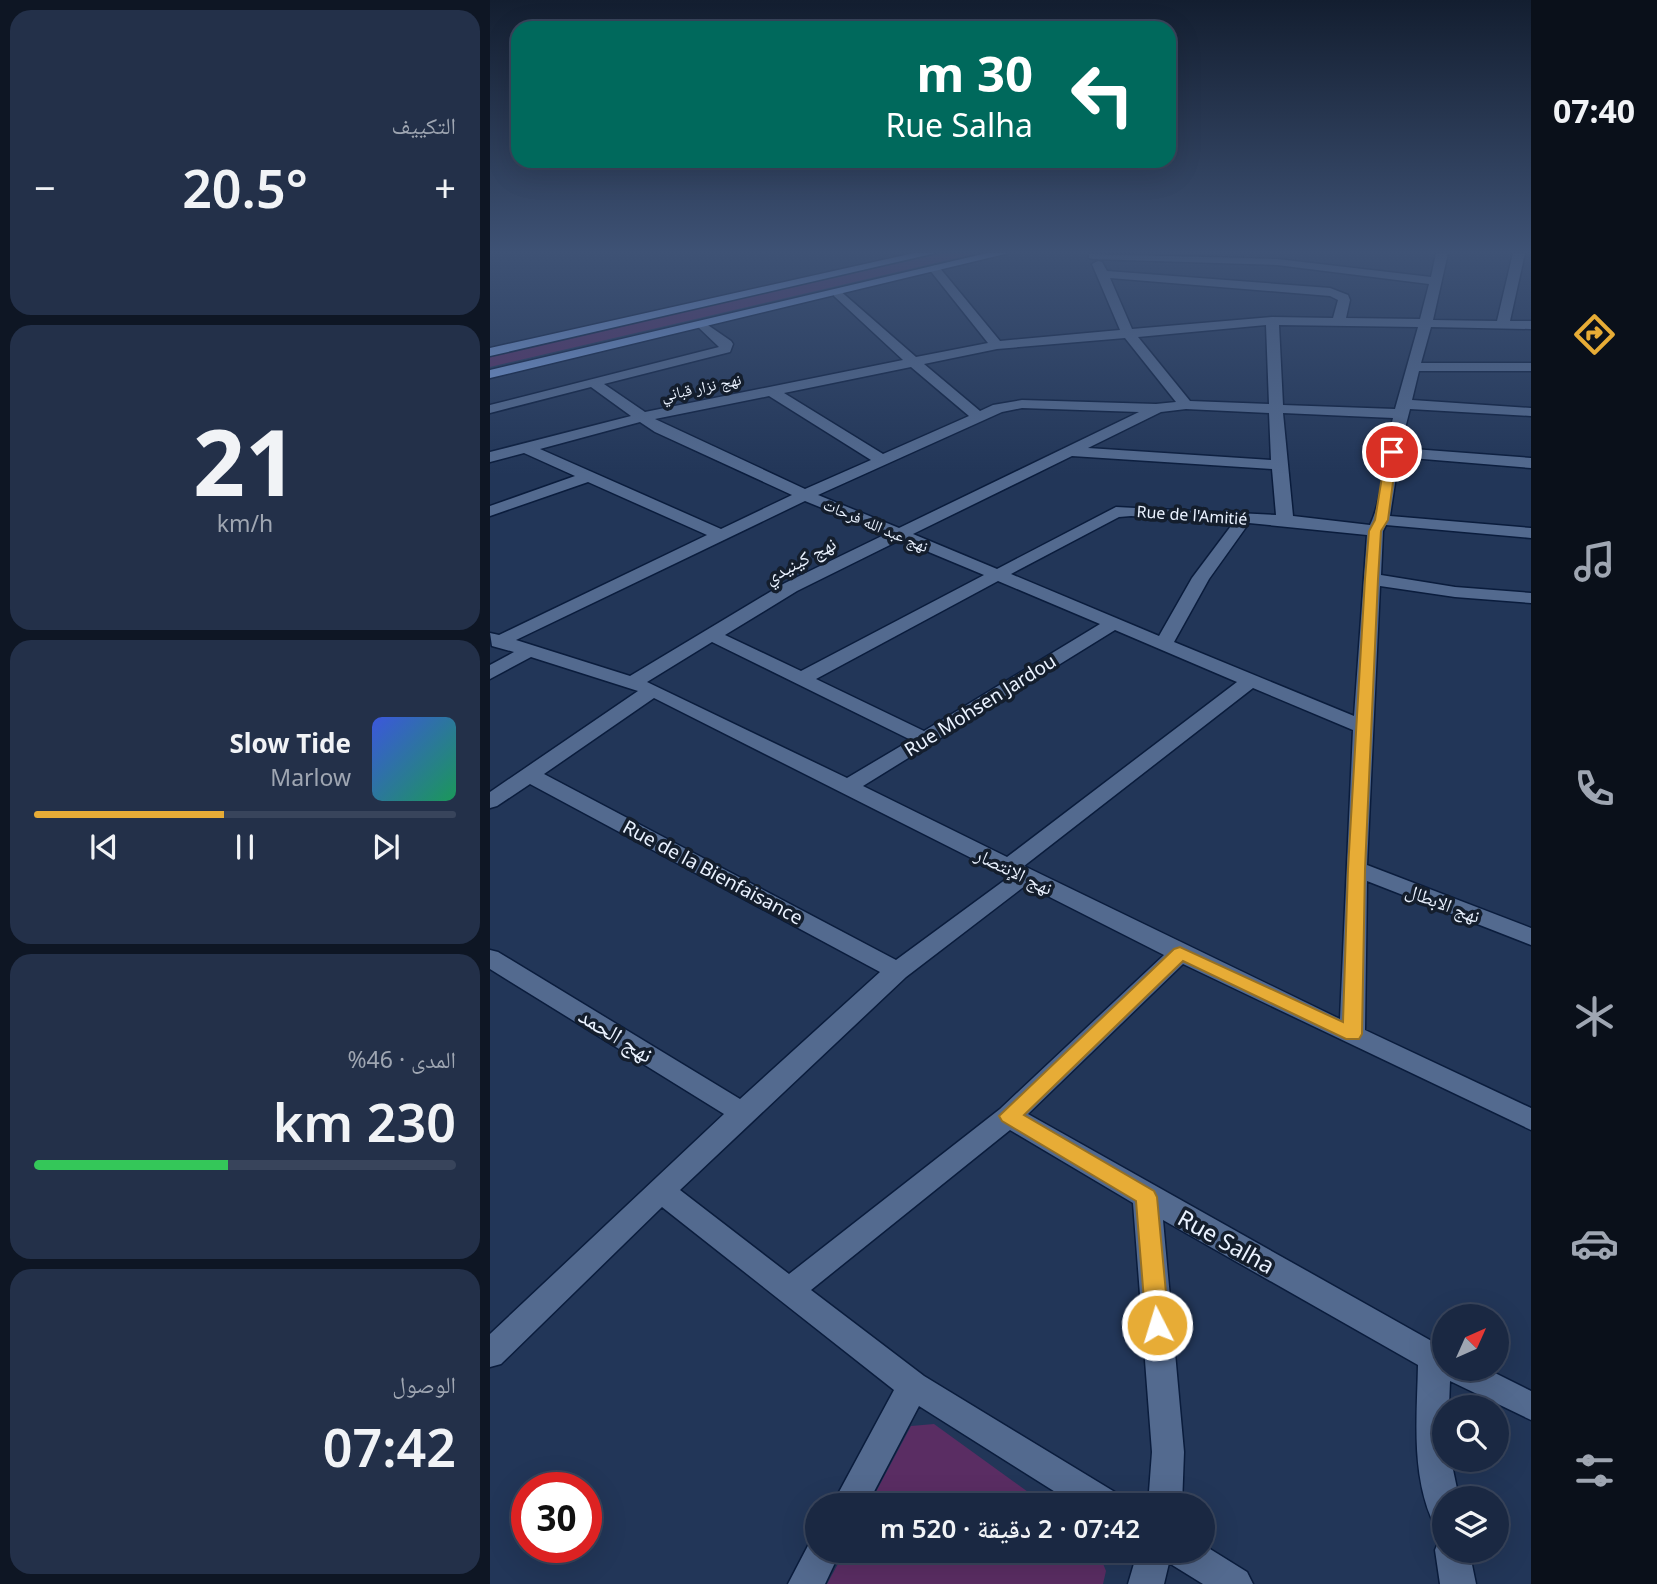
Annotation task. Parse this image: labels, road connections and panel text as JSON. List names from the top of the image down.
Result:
{
  "streets": {
    "street": [
      "نهج نزار قباني",
      "Rue de l'Amitié",
      "نهج عبد الله فرحات",
      "نهج كينيدي",
      "Rue Mohsen Jardou",
      "نهج الإنتصار",
      "Rue de la Bienfaisance",
      "نهج الابطال",
      "نهج الحمد",
      "Rue Salha"
    ]
  },
  "crossings": [
    ["نهج نزار قباني", "نهج عبد الله فرحات"],
    ["Rue de l'Amitié", "نهج عبد الله فرحات"],
    ["نهج عبد الله فرحات", "نهج كينيدي"],
    ["نهج عبد الله فرحات", "Rue Mohsen Jardou"],
    ["نهج كينيدي", "نهج الإنتصار"],
    ["نهج كينيدي", "Rue de la Bienfaisance"],
    ["Rue Mohsen Jardou", "نهج الإنتصار"]
  ],
  "north": "top right",
  "page": {
    "tabs": "07:40",
    "tile": [
      "التكييف",
      ["21", "km/h"],
      ["المدى · 46%", "230 km"],
      ["الوصول", "07:42"]
    ],
    "turn": ["30 m", "Rue Salha"],
    "heat": ["−", "20.5°", "+"],
    "song": ["Slow Tide", "Marlow"],
    "limit": "30",
    "trip": "07:42 · 2 دقيقة · 520 m"
  }
}
